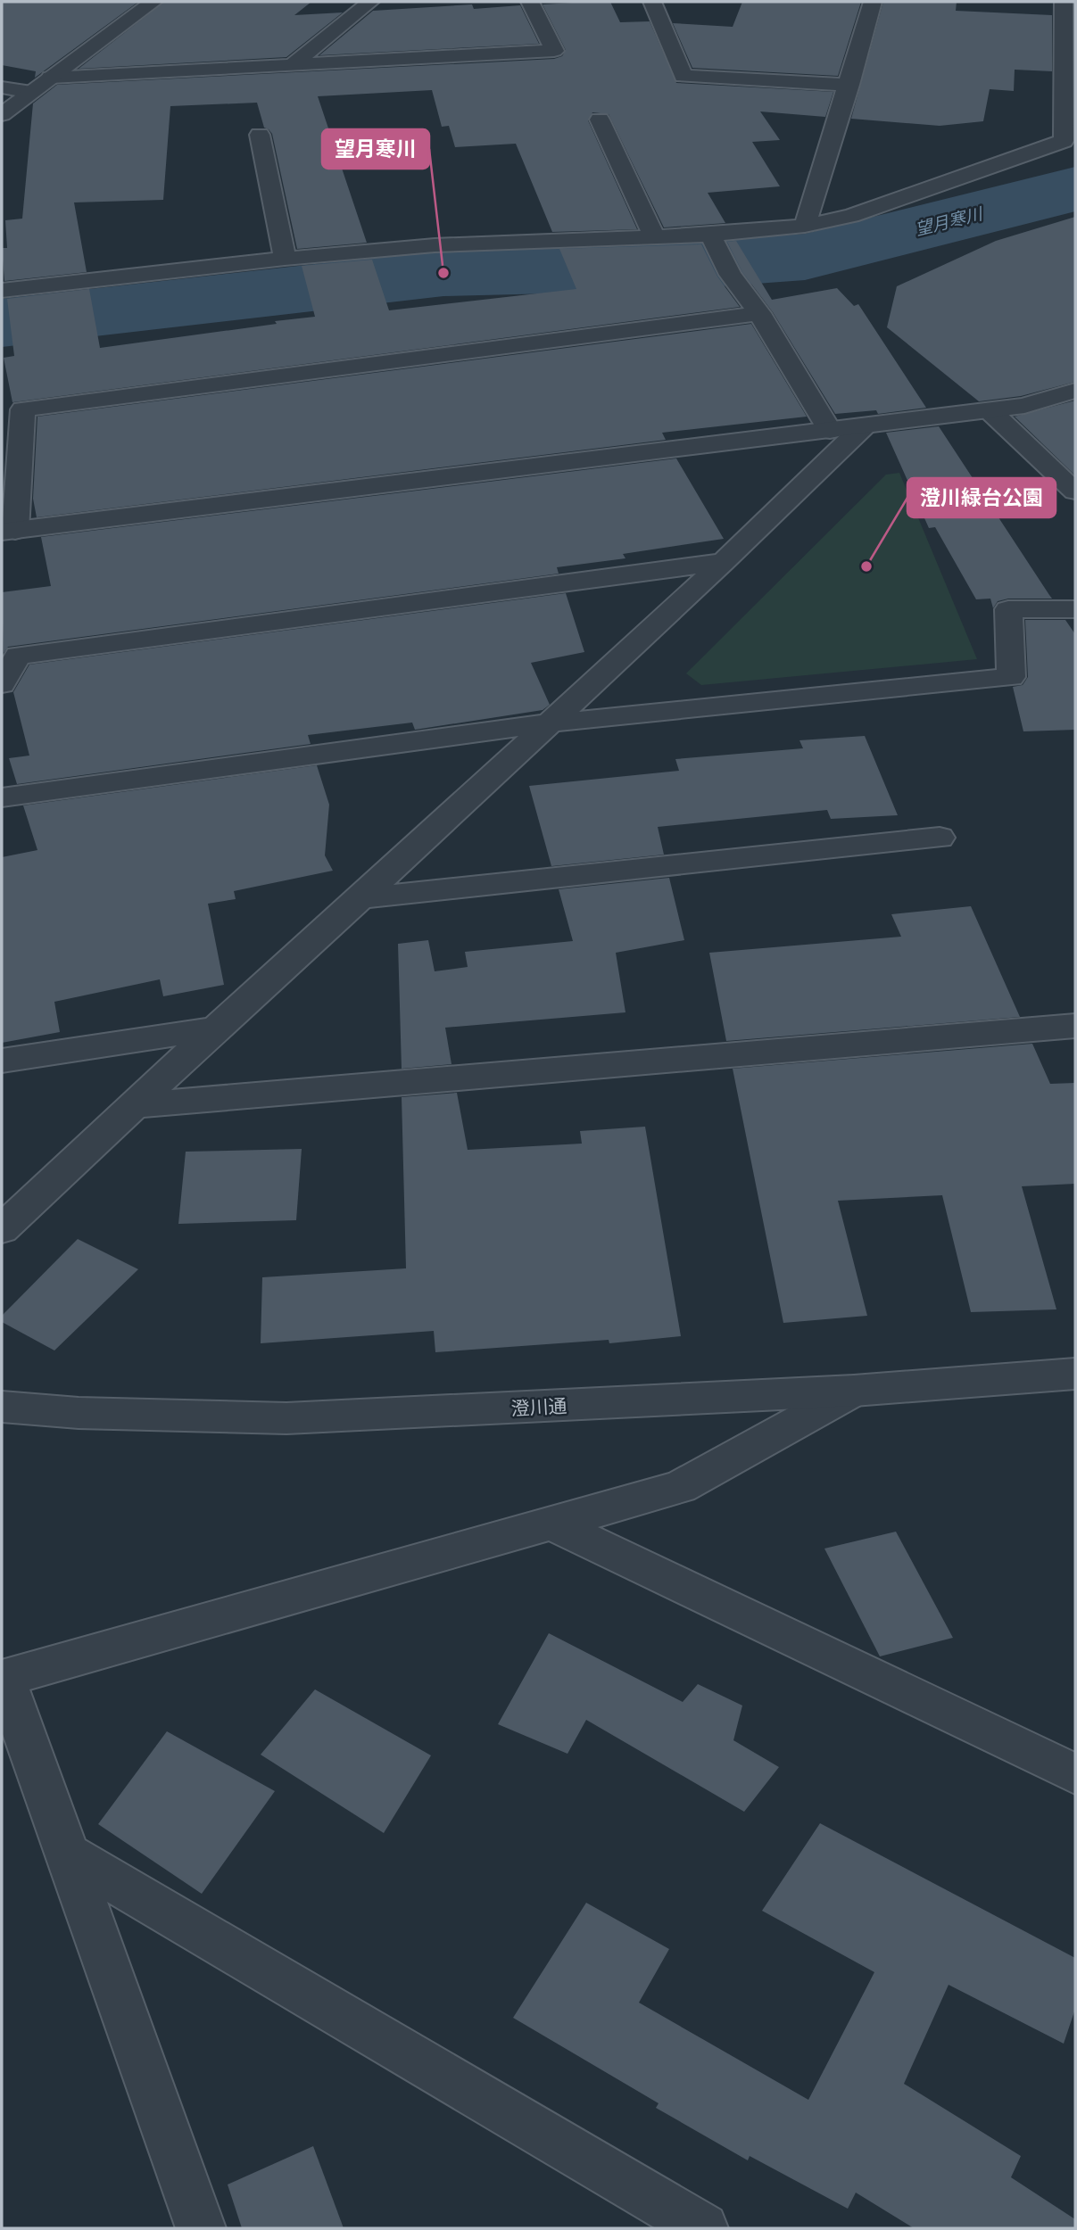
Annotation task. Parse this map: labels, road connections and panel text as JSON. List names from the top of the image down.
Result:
{
  "streets": {
    "street": ["澄川通"]
  },
  "water": ["望月寒川"],
  "places": ["望月寒川", "澄川緑台公園"]
}
